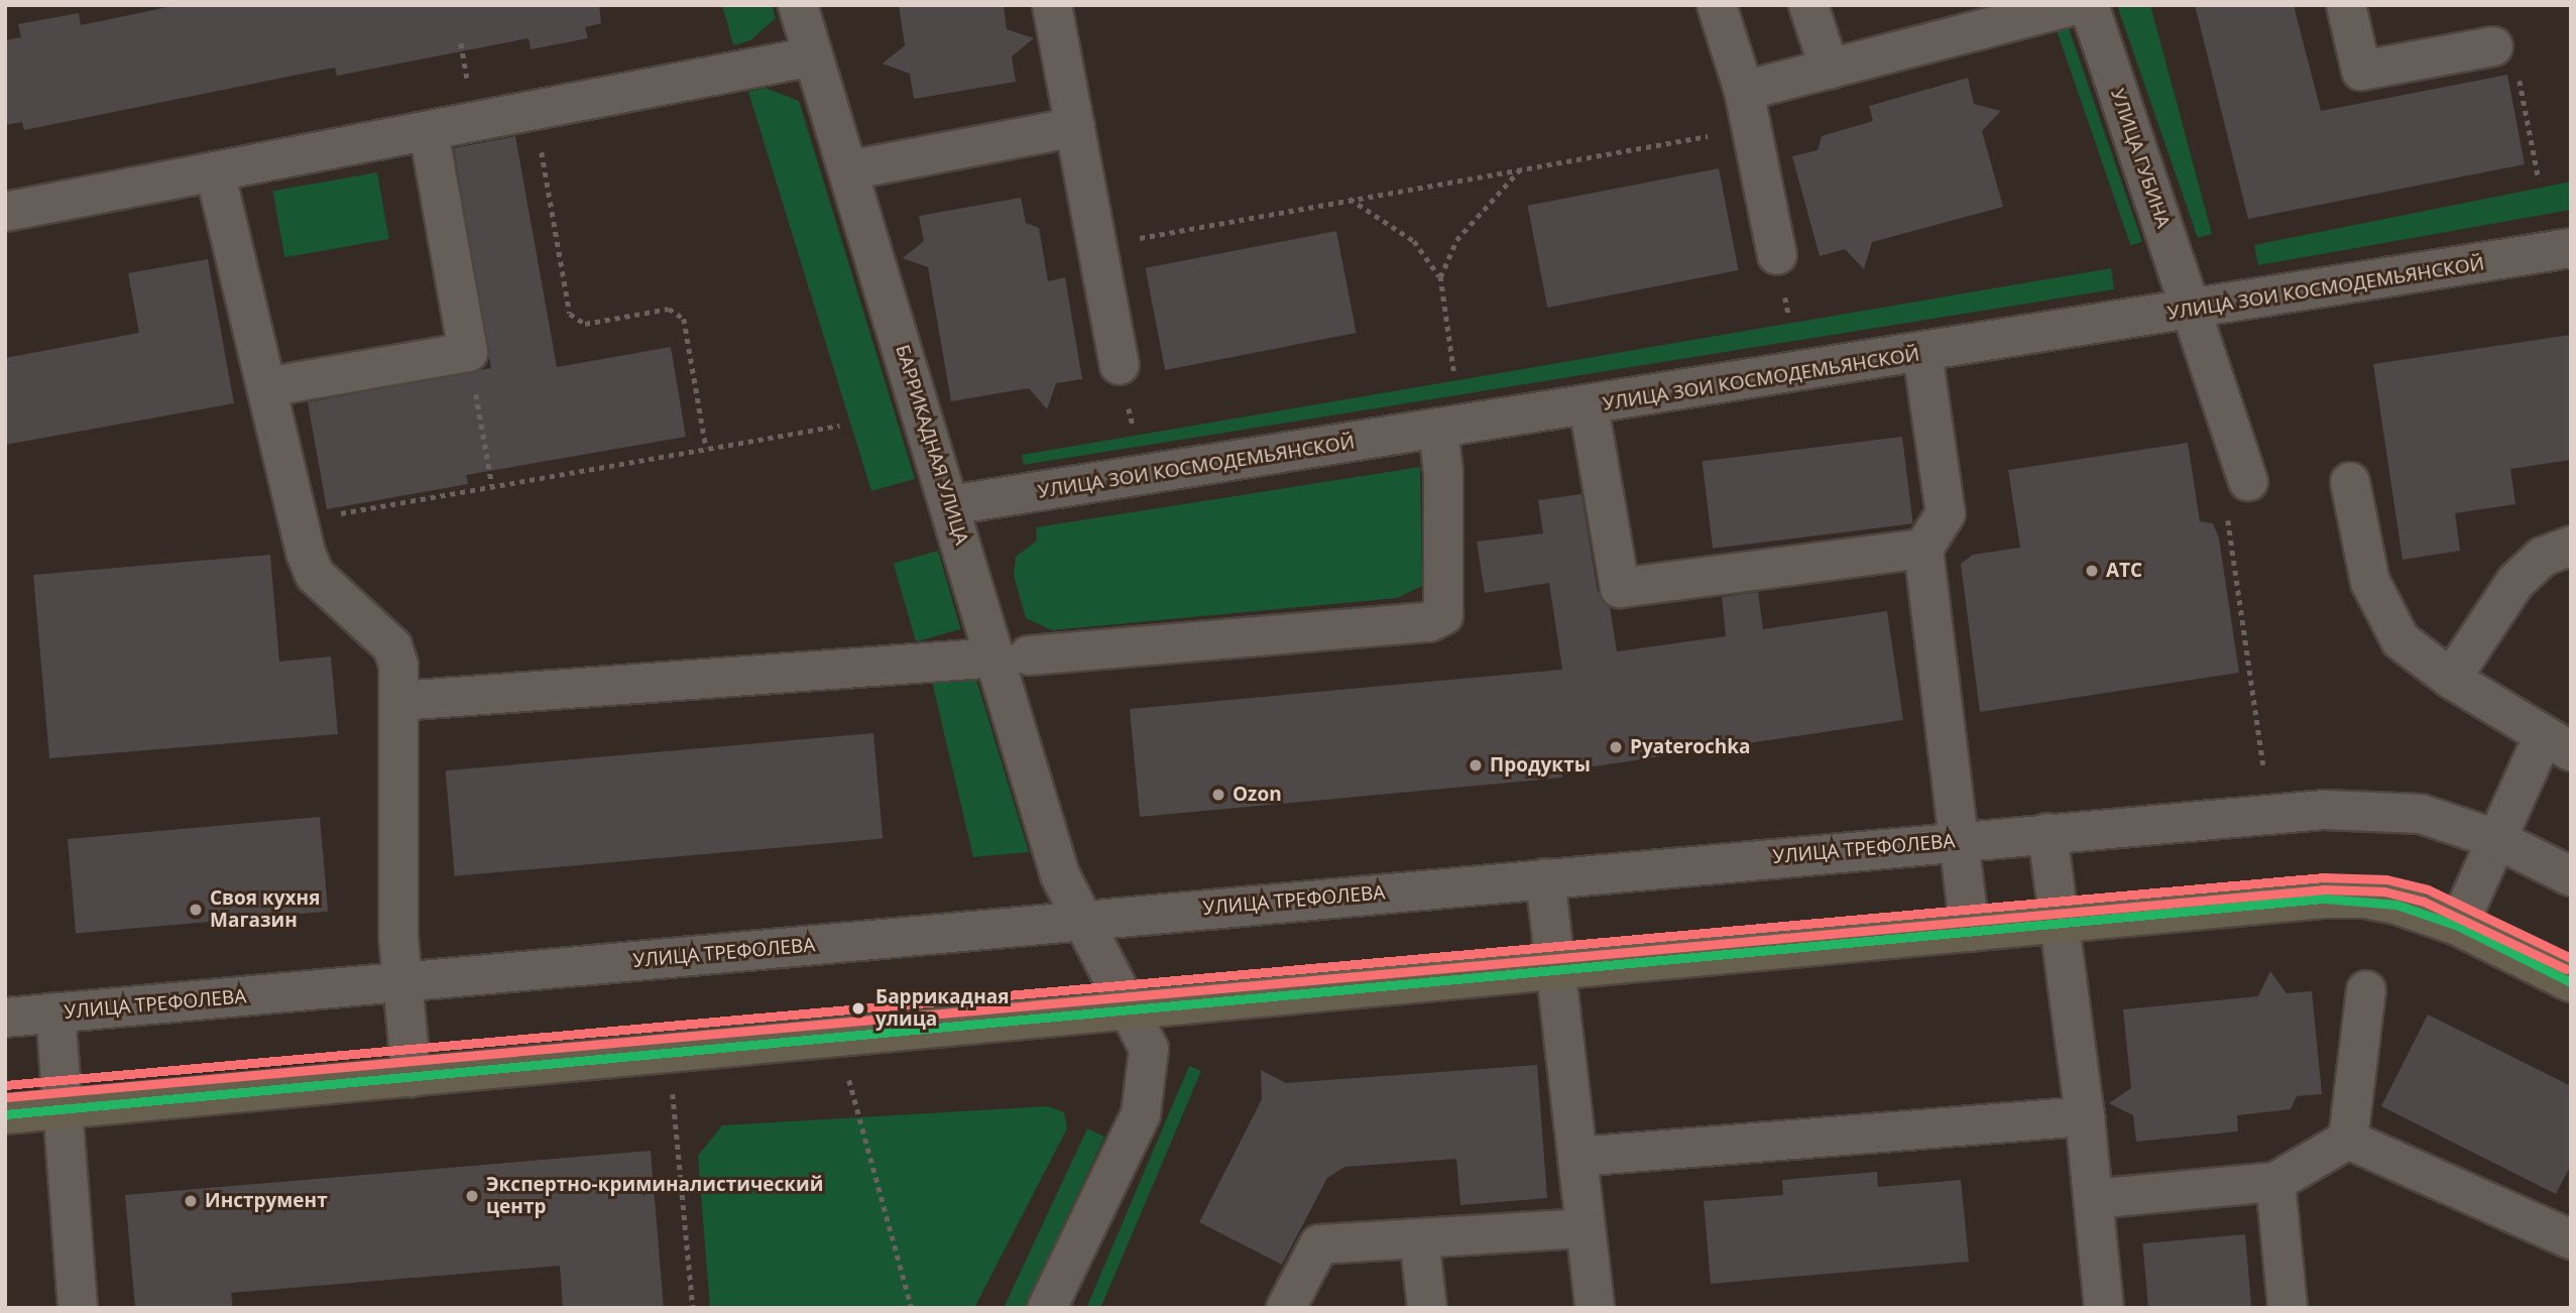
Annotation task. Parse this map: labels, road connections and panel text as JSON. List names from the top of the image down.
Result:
{
  "streets": {
    "street": [
      "УЛИЦА ГУБИНА",
      "УЛИЦА ЗОИ КОСМОДЕМЬЯНСКОЙ",
      "БАРРИКАДНАЯ УЛИЦА",
      "УЛИЦА ТРЕФОЛЕВА"
    ]
  },
  "crossings": [
    ["УЛИЦА ГУБИНА", "УЛИЦА ЗОИ КОСМОДЕМЬЯНСКОЙ"],
    ["УЛИЦА ЗОИ КОСМОДЕМЬЯНСКОЙ", "БАРРИКАДНАЯ УЛИЦА"],
    ["БАРРИКАДНАЯ УЛИЦА", "УЛИЦА ТРЕФОЛЕВА"]
  ],
  "places": [
    "АТС",
    "Pyaterochka",
    "Продукты",
    "Ozon",
    "Своя кухня Магазин",
    "Баррикадная улица",
    "Экспертно-криминалистический центр",
    "Инструмент"
  ]
}
